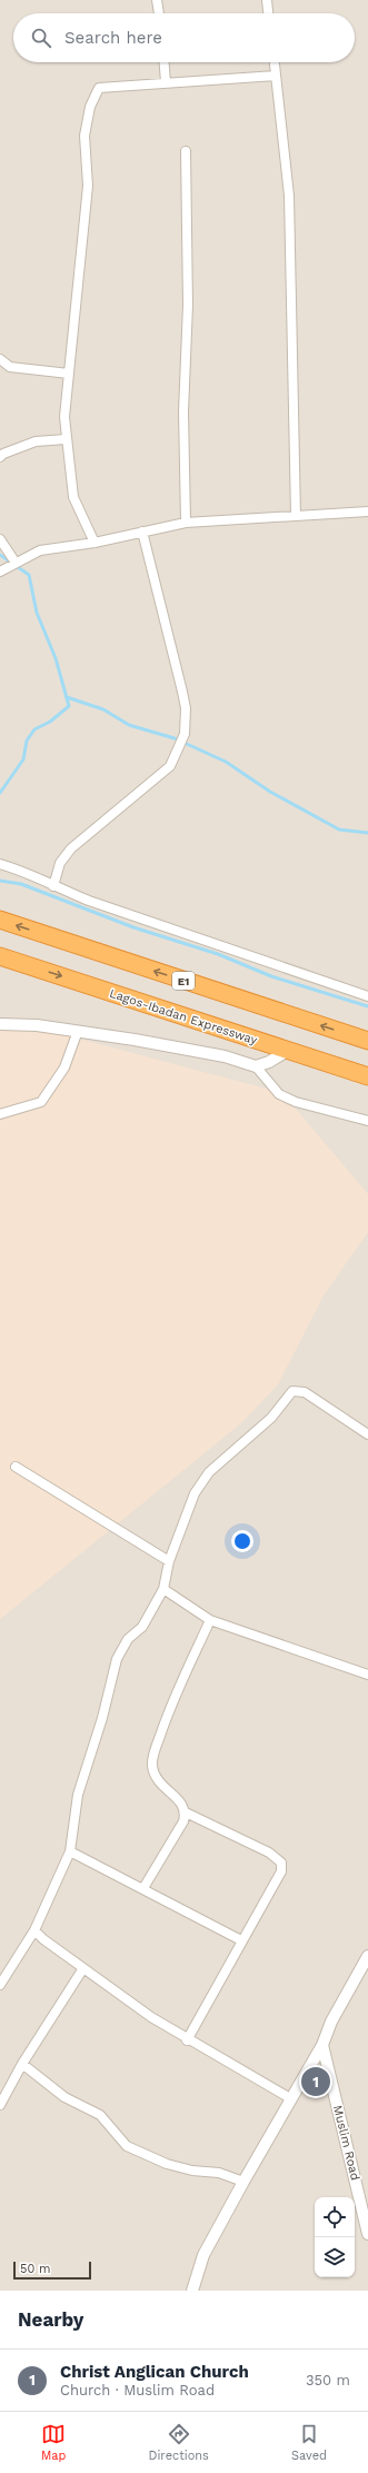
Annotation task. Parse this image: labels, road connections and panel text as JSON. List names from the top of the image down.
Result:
{
  "streets": {
    "highway": ["E1", "Lagos-Ibadan Expressway"],
    "street": ["Muslim Road"]
  },
  "scale_bar": "50 m",
  "page": {
    "search": "Search here",
    "pins": "1",
    "scale": "50 m",
    "heading": "Nearby",
    "list": [
      {
        "mark": "1",
        "name": "Christ Anglican Church",
        "note": "Church · Muslim Road",
        "value": "350 m"
      }
    ],
    "nav": ["Map", "Directions", "Saved"]
  }
}
